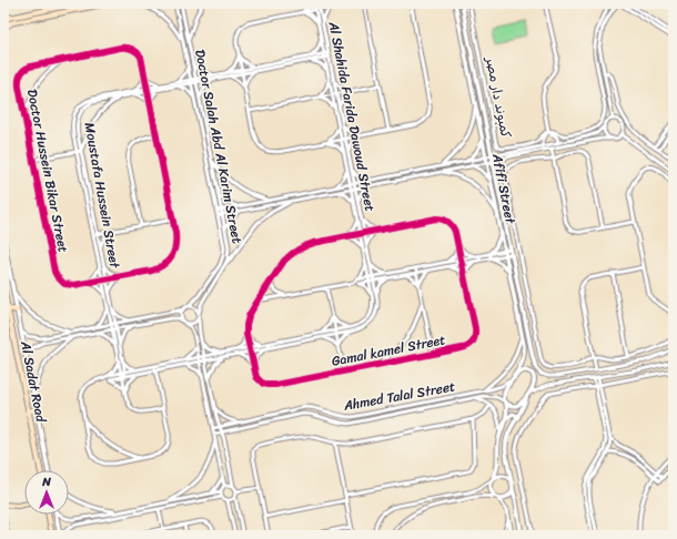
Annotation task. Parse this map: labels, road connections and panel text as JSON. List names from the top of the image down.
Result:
{
  "streets": {
    "main road": ["Al Sadat Road"],
    "street": [
      "كمبوند دار مصر",
      "Al Shahida Farida Dawoud Street",
      "Doctor Salah Abd Al Karim Street",
      "Doctor Hussein Bikar Street",
      "Afifi Street",
      "Moustafa Hussein Street",
      "Gamal kamel Street",
      "Ahmed Talal Street"
    ]
  },
  "crossings": [
    ["Al Shahida Farida Dawoud Street", "Moustafa Hussein Street"],
    ["Al Shahida Farida Dawoud Street", "Gamal kamel Street"],
    ["Doctor Salah Abd Al Karim Street", "Moustafa Hussein Street"],
    ["Doctor Hussein Bikar Street", "Moustafa Hussein Street"],
    ["Afifi Street", "Ahmed Talal Street"]
  ],
  "north": "top"
}
